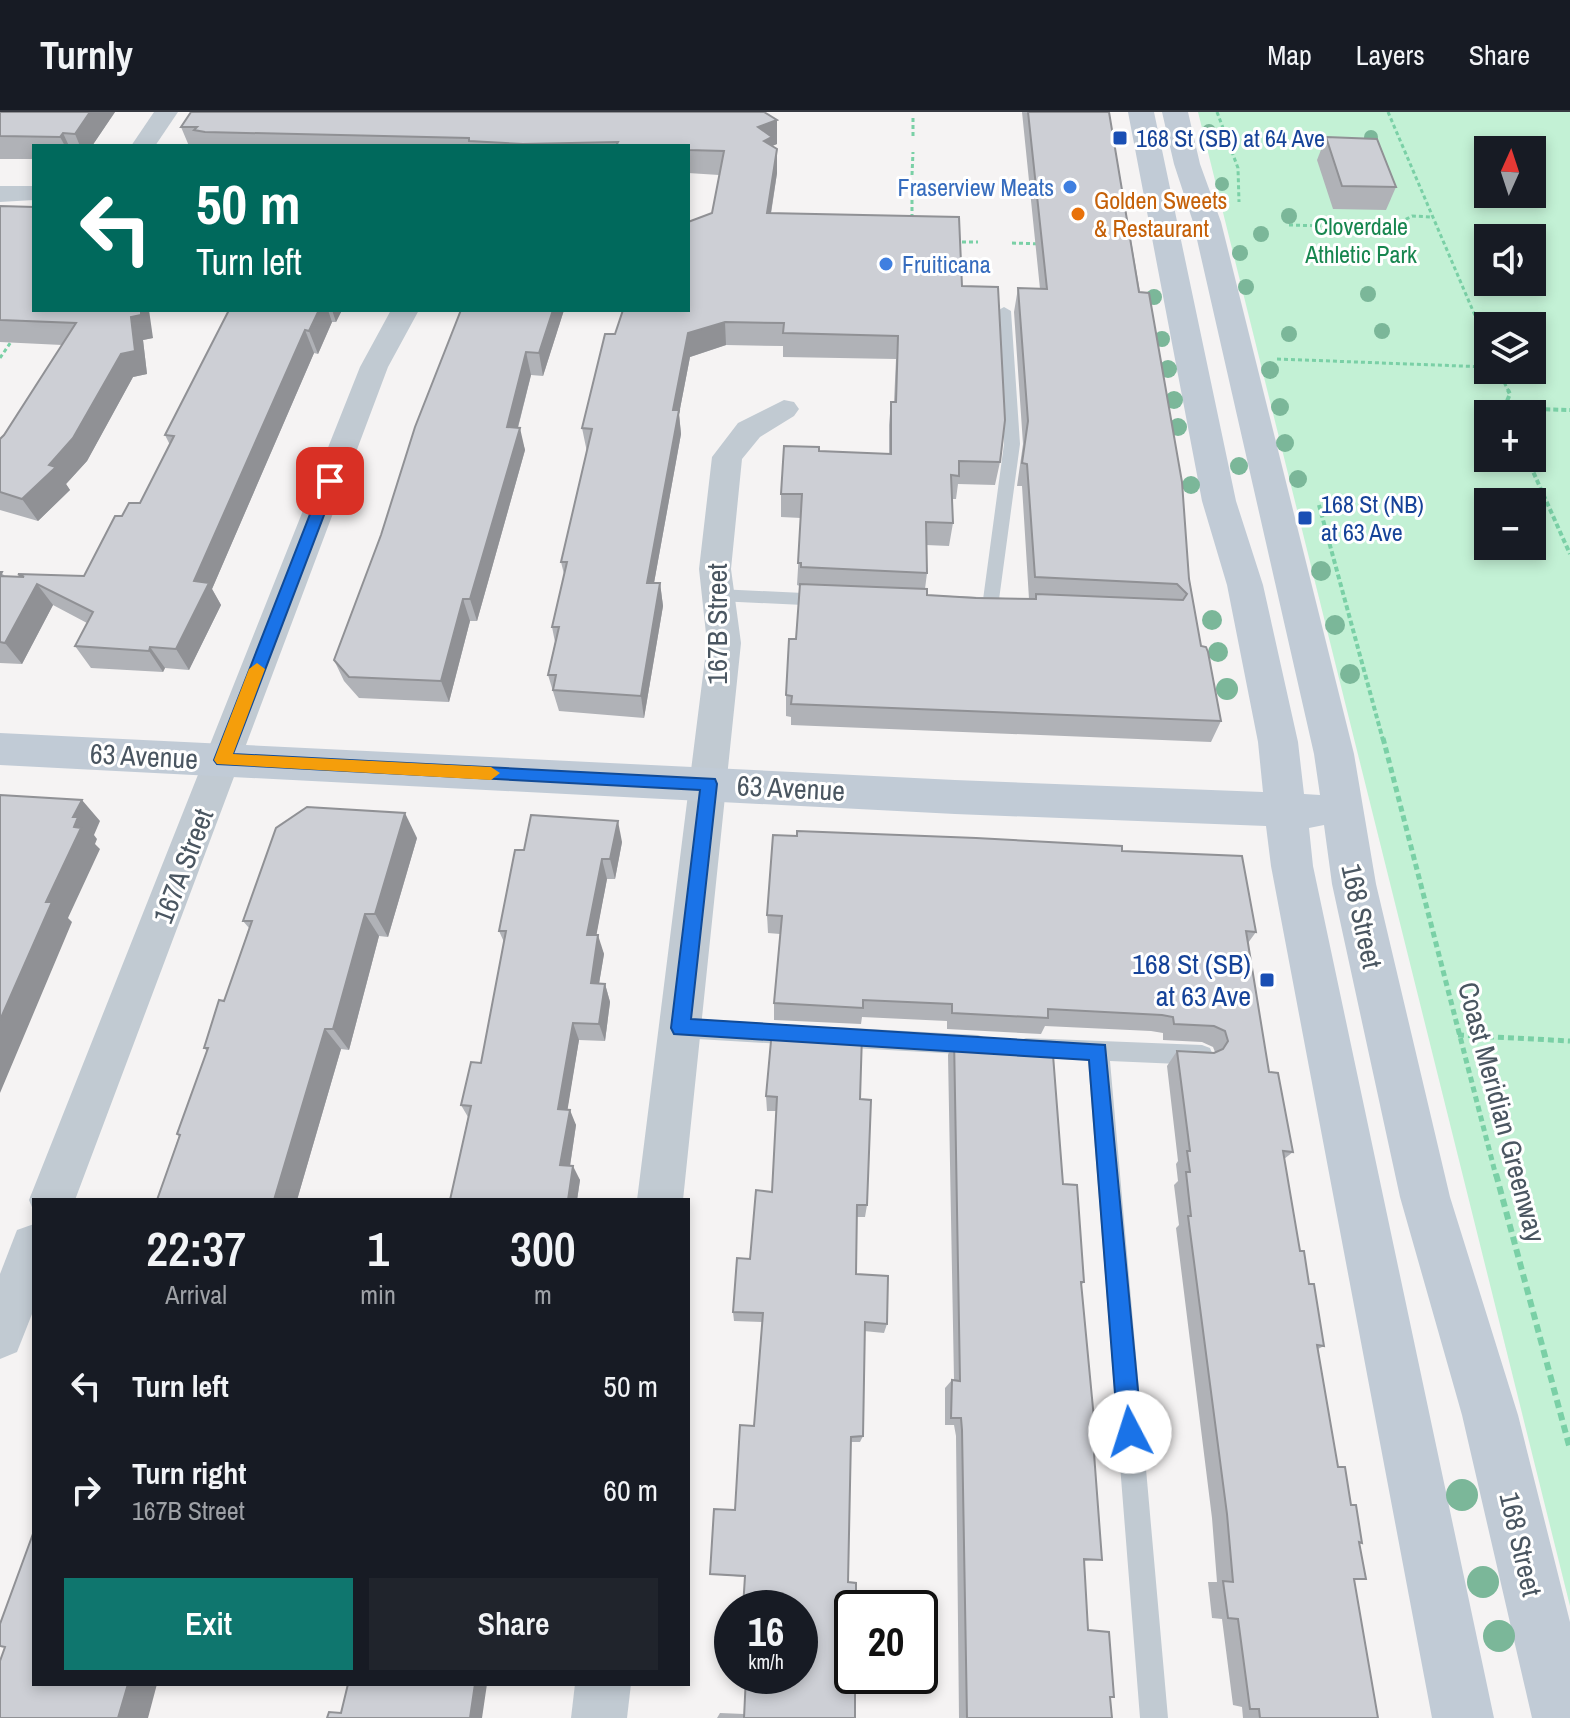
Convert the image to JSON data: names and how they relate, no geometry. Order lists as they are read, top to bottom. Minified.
{"streets":{"main road":["63 Avenue","168 Street"],"street":["167B Street","167A Street"],"path":["Coast Meridian Greenway"]},"crossings":[["167B Street","63 Avenue"],["63 Avenue","167A Street"],["63 Avenue","168 Street"]],"parks":["Cloverdale Athletic Park"],"places":{"transit":["168 St (SB) at 64 Ave","168 St (NB) at 63 Ave","168 St (SB) at 63 Ave"],"other":["Fraserview Meats","Golden Sweets & Restaurant","Fruiticana"]},"north":"top","page":{"header":"Turnly","nav":["Map","Layers","Share"],"map_buttons":["+","−"],"turn":["50 m","Turn left"],"eta":["22:37","Arrival","1","min","300","m"],"list":[{"name":"Turn left","value":"50 m"},{"name":"Turn right","note":"167B Street","value":"60 m"}],"buttons":["Exit","Share"],"speed":"16 km/h","limit":"20"}}
